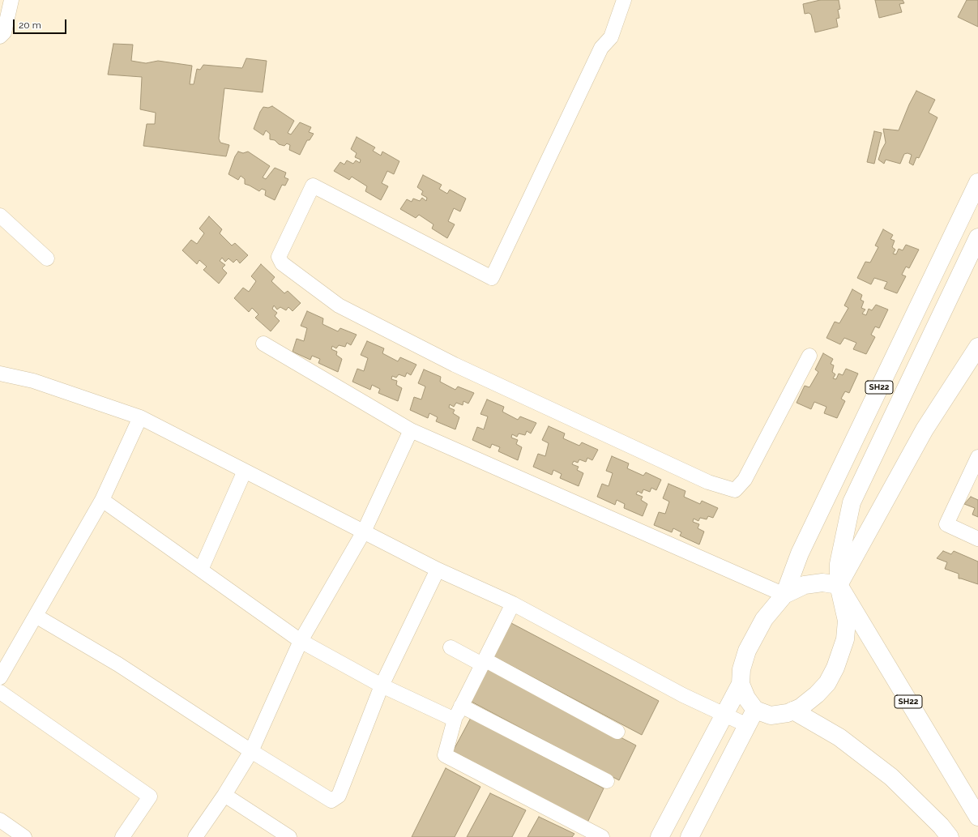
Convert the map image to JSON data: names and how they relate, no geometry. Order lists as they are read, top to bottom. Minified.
{"streets":{"main road":["SH22"]},"scale_bar":"20 m"}
